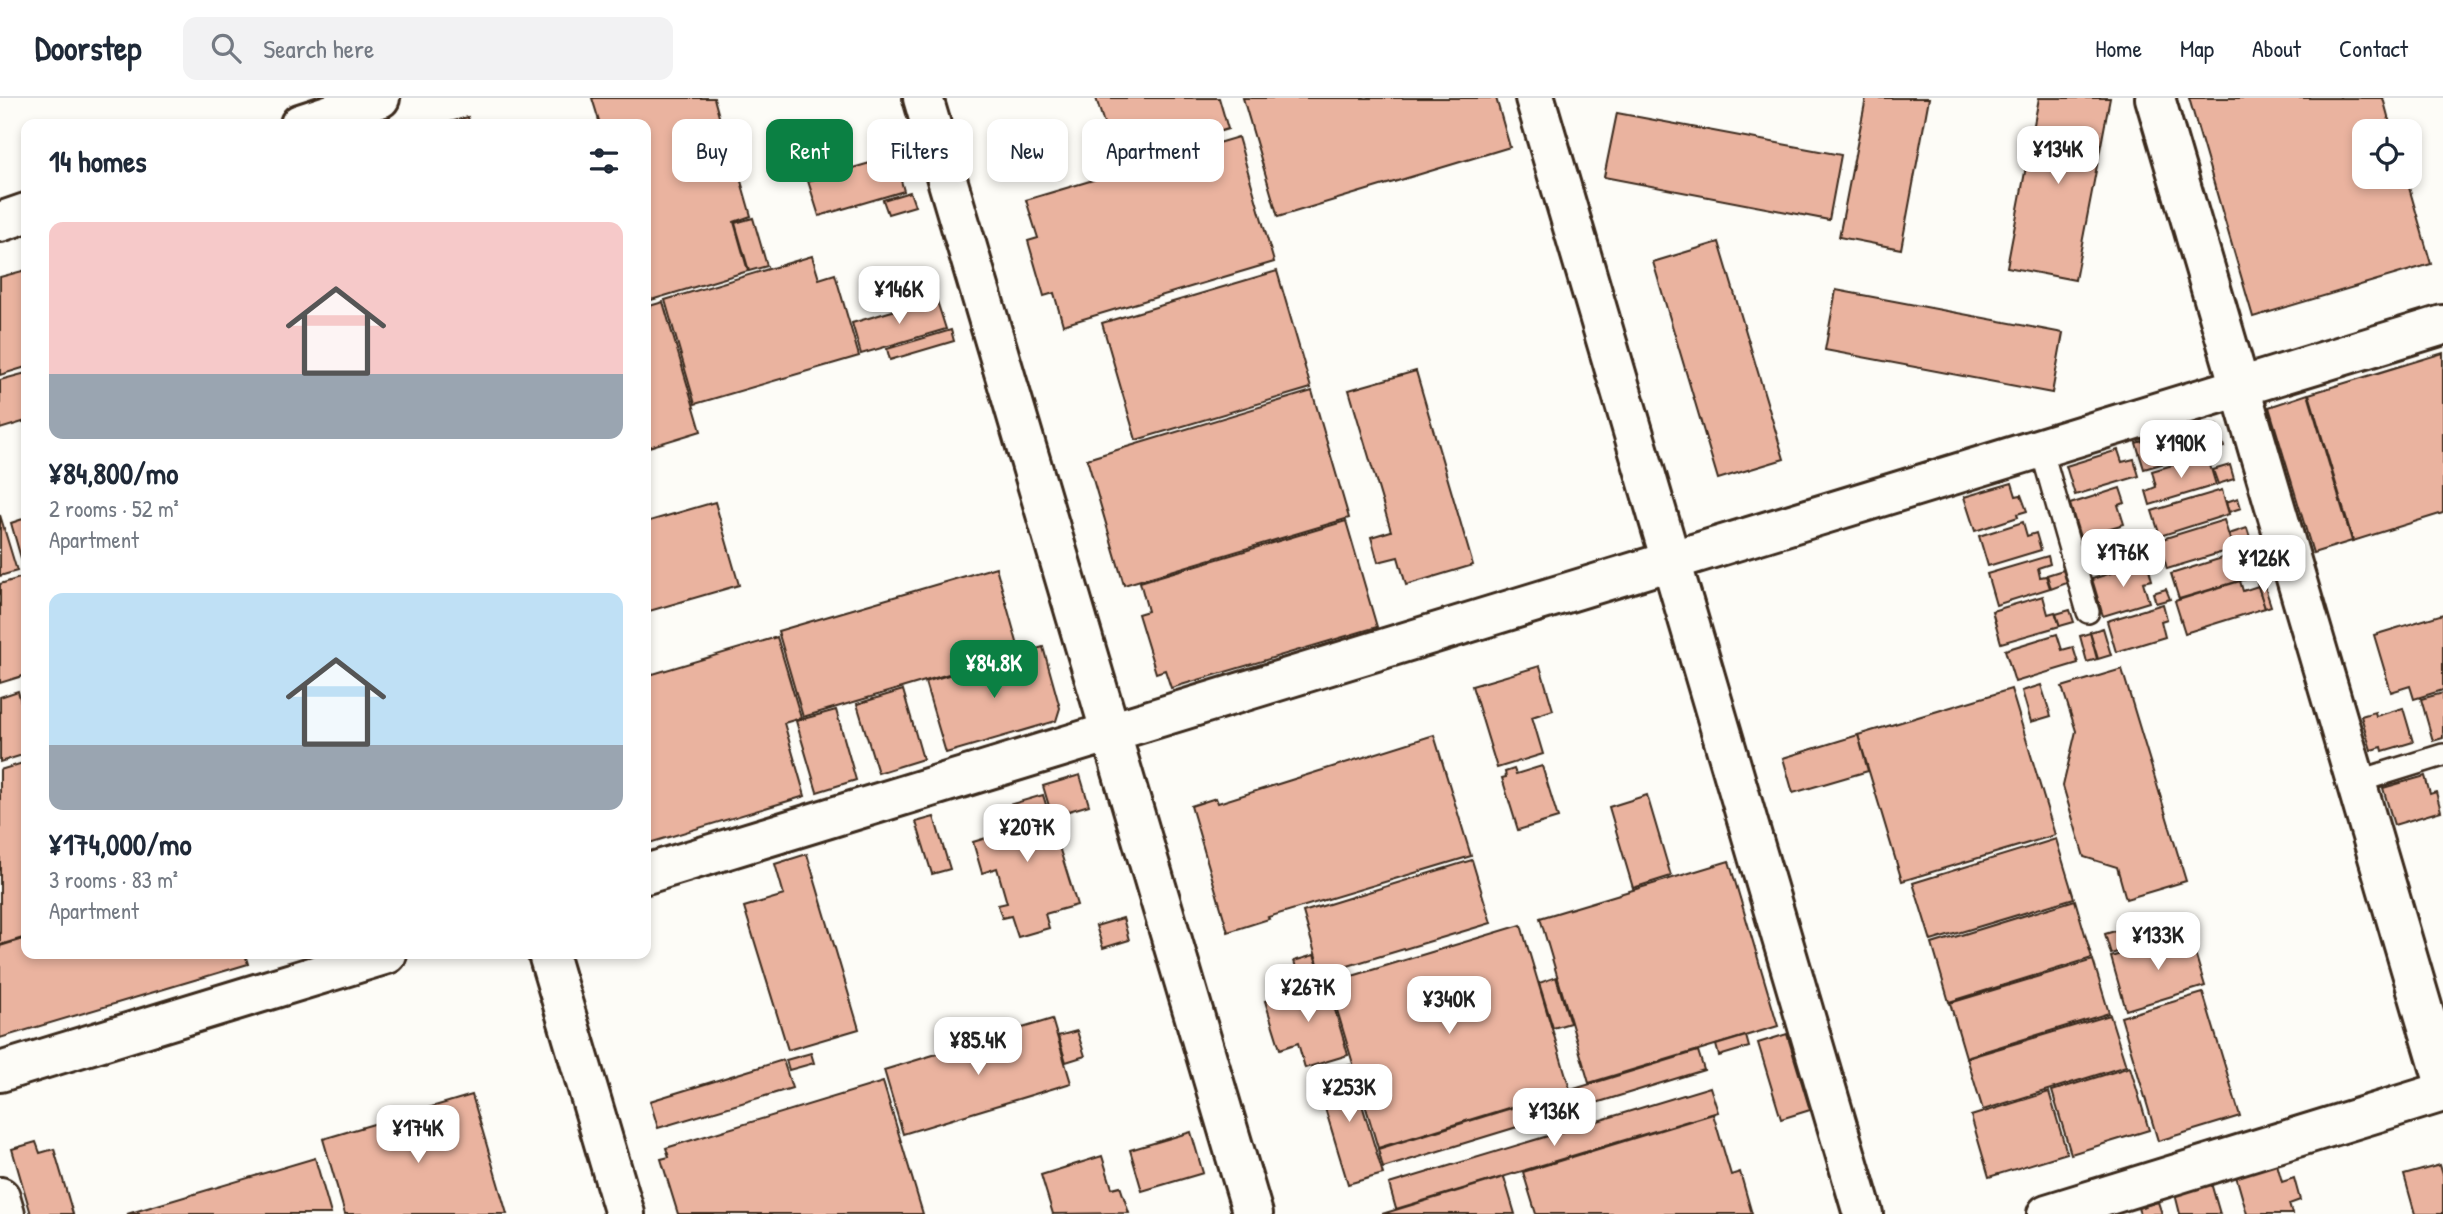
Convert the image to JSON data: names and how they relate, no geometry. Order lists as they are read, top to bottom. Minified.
{"page":{"header":"Doorstep","search":"Search here","nav":["Home","Map","About","Contact"],"chip":["Buy","Rent","Filters","New","Apartment"],"heading":"14 homes","price":["¥134K","¥146K","¥190K","¥176K","¥126K","¥84.8K","¥207K","¥133K","¥267K","¥340K","¥85.4K","¥253K","¥136K","¥174K"],"list":[{"name":"¥84,800/mo","note":"2 rooms · 52 m² · Apartment"},{"name":"¥174,000/mo","note":"3 rooms · 83 m² · Apartment"}]}}
